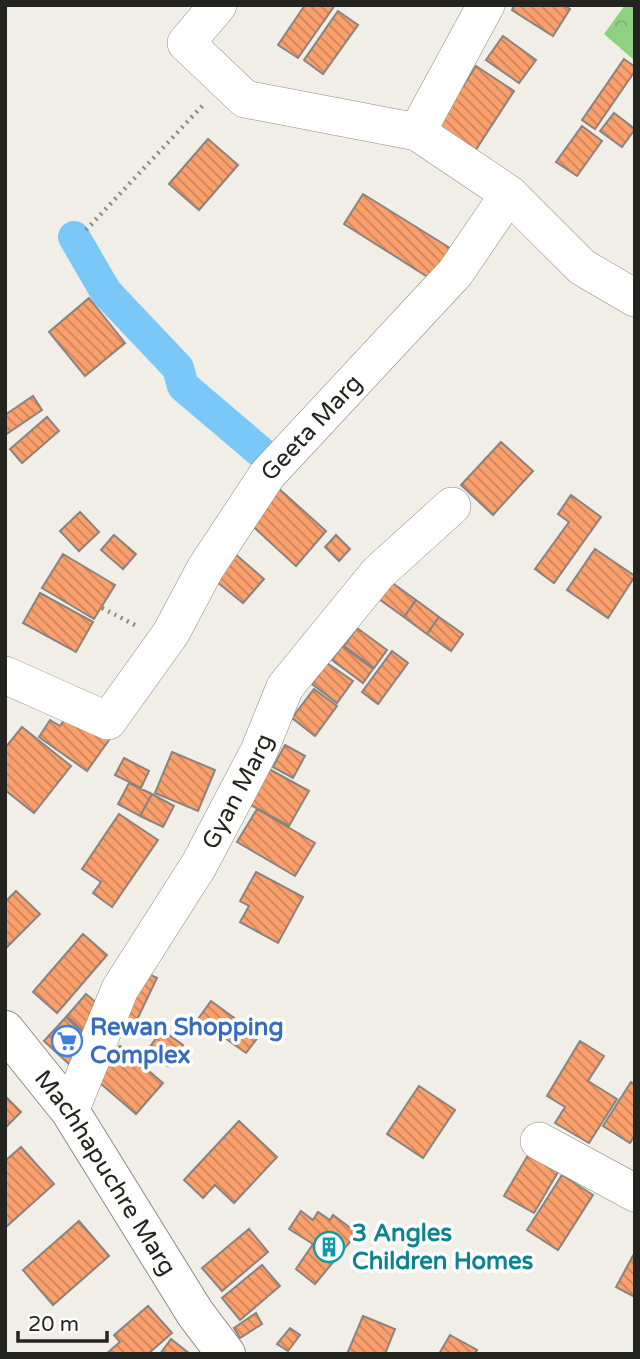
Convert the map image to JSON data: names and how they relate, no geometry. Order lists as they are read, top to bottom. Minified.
{"streets":{"main road":["Machhapuchre Marg"],"street":["Geeta Marg","Gyan Marg"]},"crossings":[["Gyan Marg","Machhapuchre Marg"]],"places":{"supermarket":["Rewan Shopping Complex"],"building":["3 Angles Children Homes"]},"scale_bar":"20 m"}
